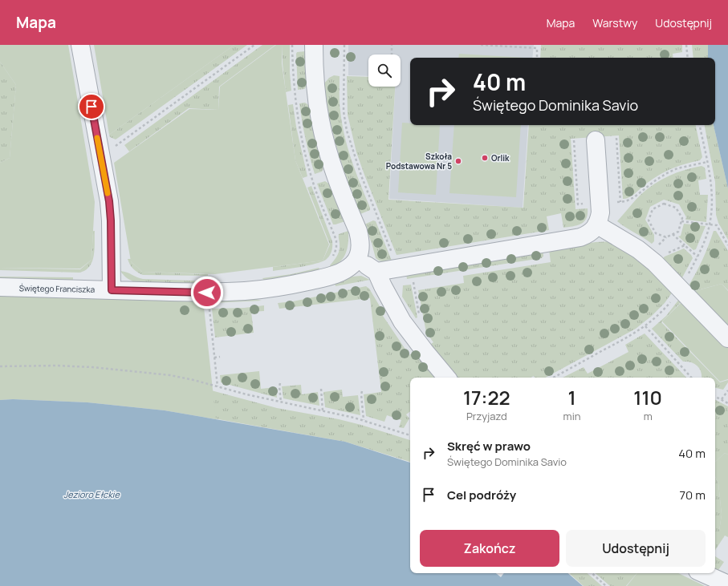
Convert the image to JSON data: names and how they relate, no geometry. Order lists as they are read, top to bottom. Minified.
{"streets":{"street":["Świętego Franciszka"]},"water":["Jezioro Ełckie"],"places":["Orlik","Szkoła Podstawowa Nr 5"],"page":{"header":"Mapa","nav":["Mapa","Warstwy","Udostępnij"],"turn":["40 m","Świętego Dominika Savio"],"eta":["17:22","Przyjazd","1","min","110","m"],"list":[{"name":"Skręć w prawo","note":"Świętego Dominika Savio","value":"40 m"},{"name":"Cel podróży","value":"70 m"}],"buttons":["Zakończ","Udostępnij"]}}
